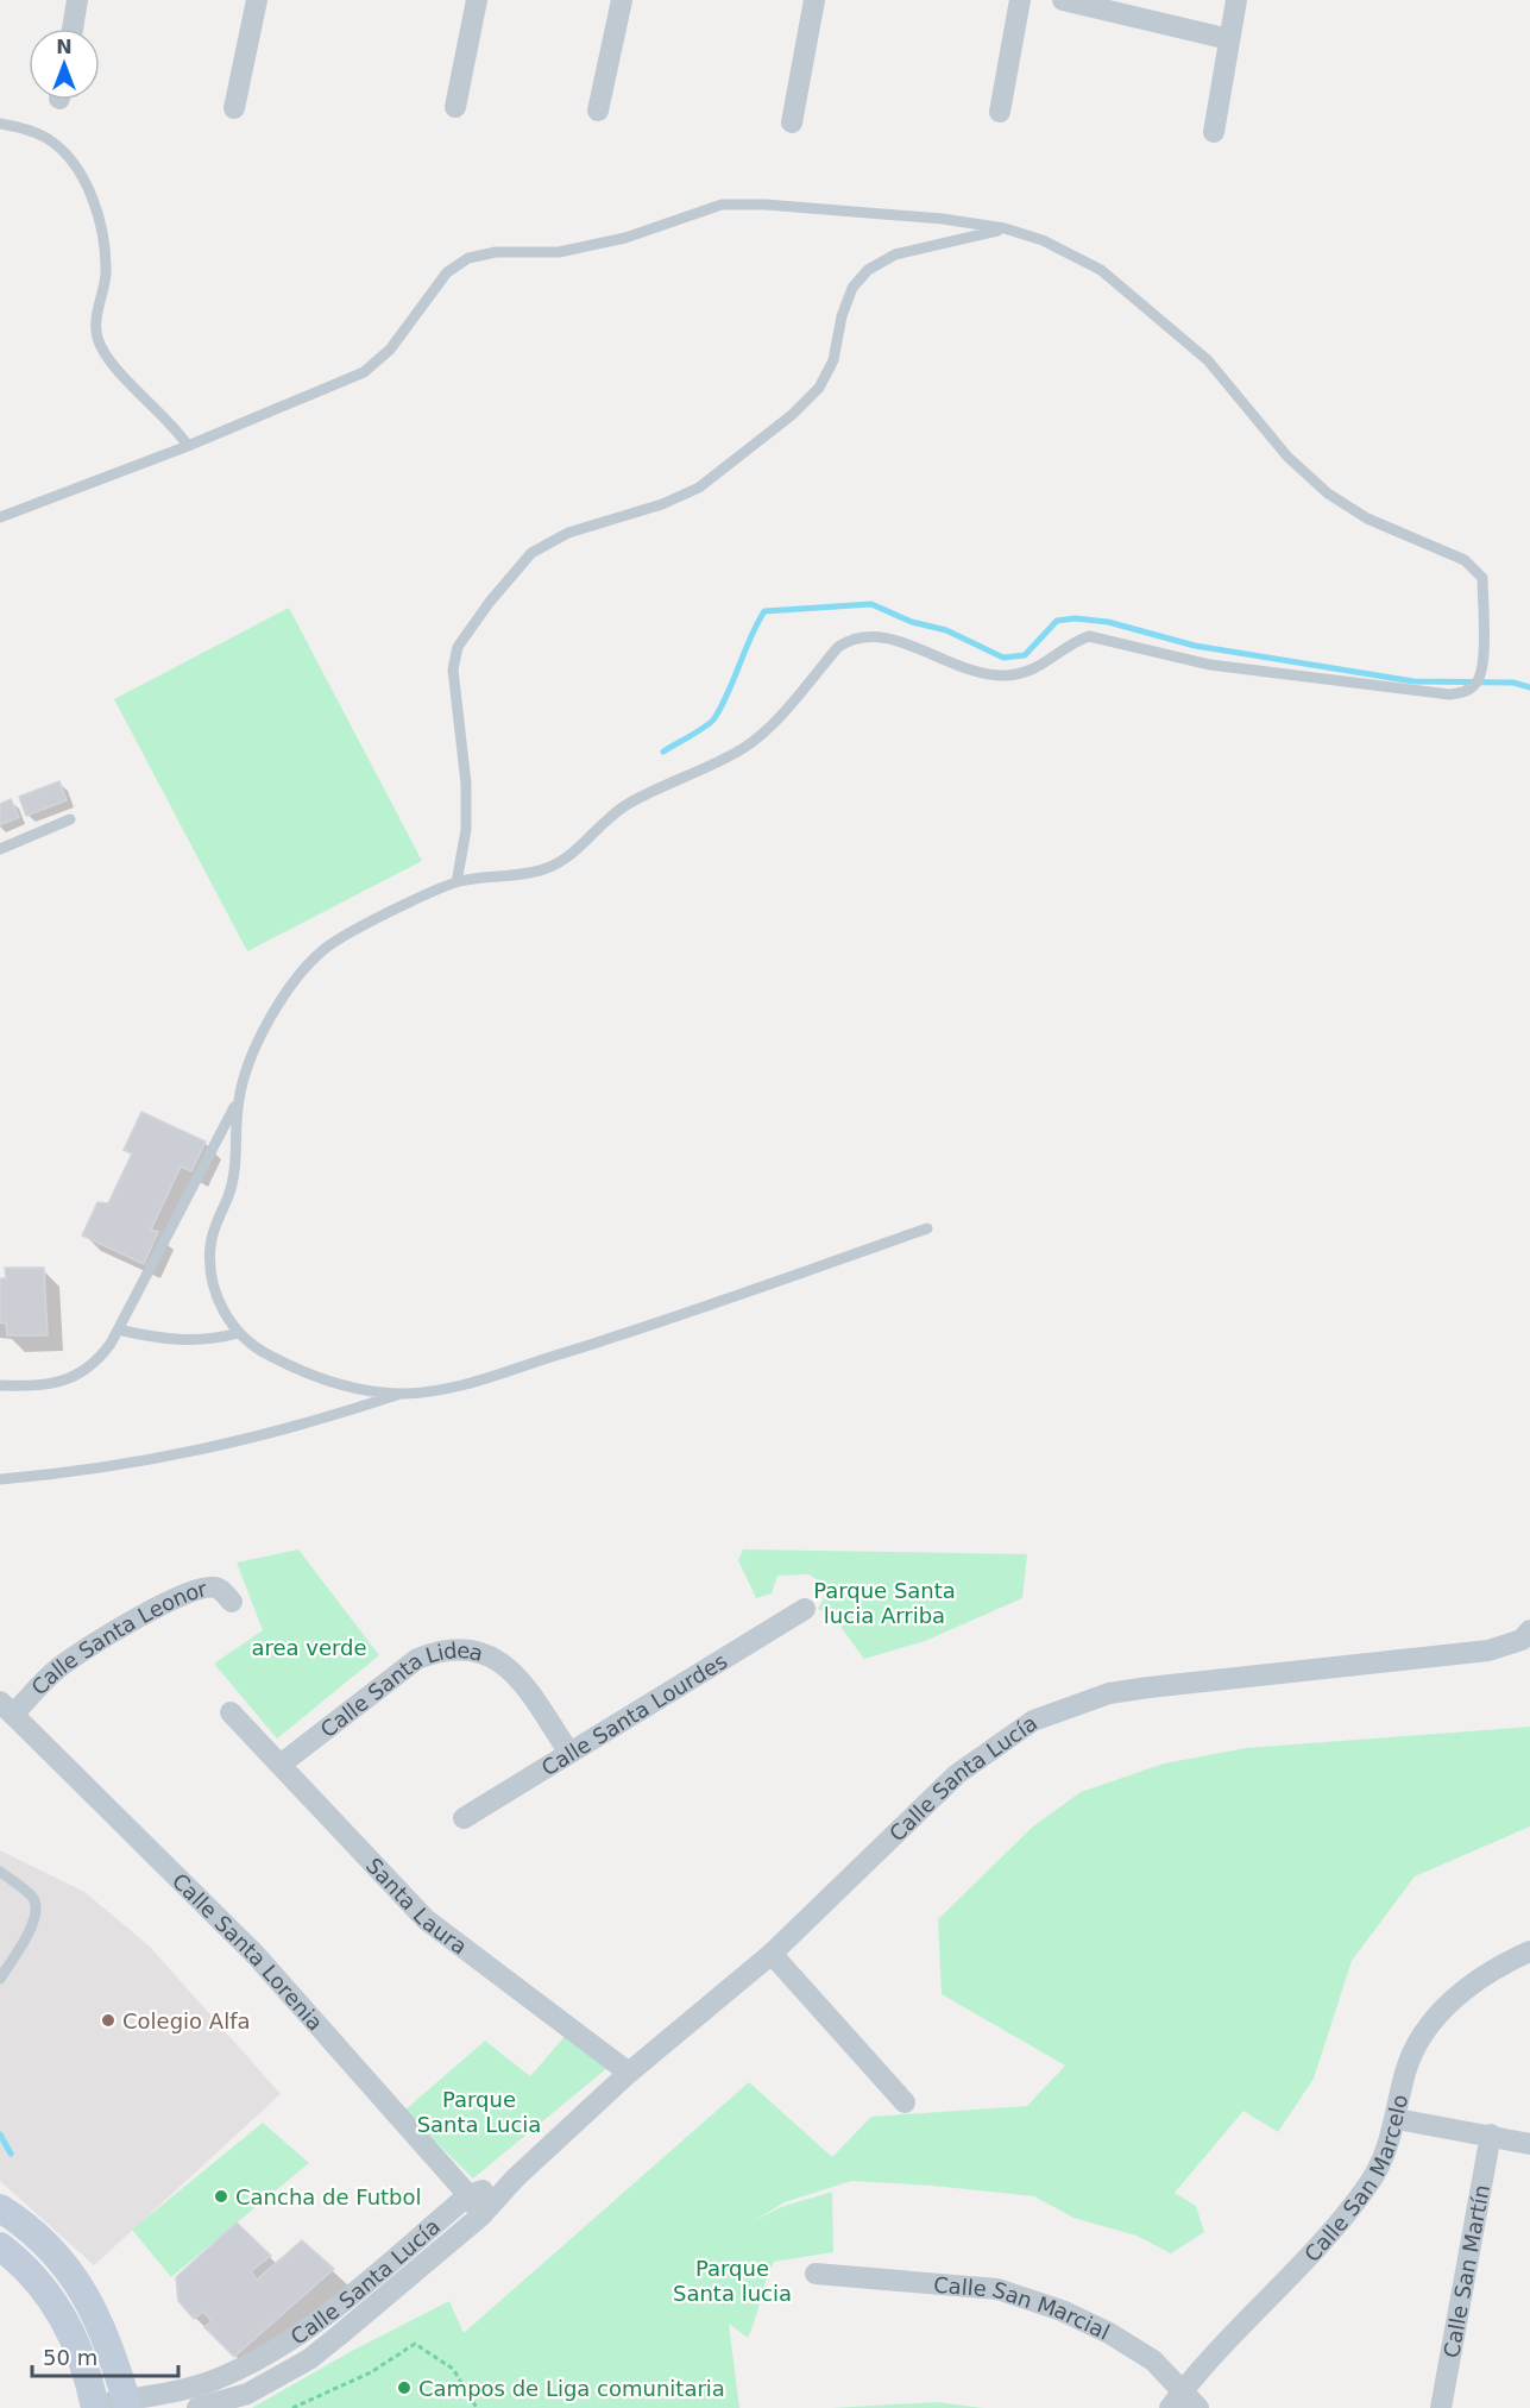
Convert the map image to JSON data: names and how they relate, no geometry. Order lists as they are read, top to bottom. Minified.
{"streets":{"street":["Calle Santa Leonor","Calle Santa Lidea","Calle Santa Lourdes","Calle Santa Lucía","Santa Laura","Calle Santa Lorenia","Calle San Marcelo","Calle San Martín","Calle San Marcial"]},"crossings":[["Calle Santa Leonor","Calle Santa Lorenia"],["Calle Santa Lidea","Calle Santa Lourdes"],["Calle Santa Lidea","Santa Laura"],["Calle Santa Lucía","Santa Laura"],["Calle Santa Lucía","Calle Santa Lorenia"],["Calle San Marcelo","Calle San Marcial"]],"parks":["Parque Santa lucia Arriba","area verde","Parque Santa Lucia","Parque Santa lucia"],"places":["Colegio Alfa","Cancha de Futbol","Campos de Liga comunitaria"],"scale_bar":"50 m","north":"top"}
